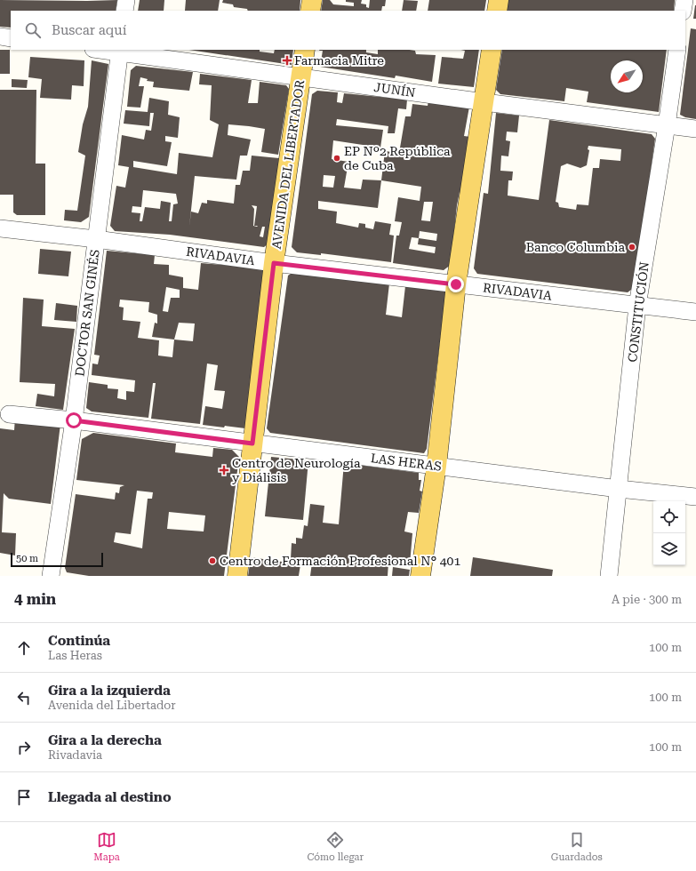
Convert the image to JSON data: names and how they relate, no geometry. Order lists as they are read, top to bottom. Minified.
{"streets":{"main road":["AVENIDA DEL LIBERTADOR"],"street":["JUNÍN","RIVADAVIA","CONSTITUCIÓN","DOCTOR SAN GINÉS","LAS HERAS"]},"crossings":[["JUNÍN","AVENIDA DEL LIBERTADOR"],["JUNÍN","CONSTITUCIÓN"],["JUNÍN","DOCTOR SAN GINÉS"],["AVENIDA DEL LIBERTADOR","RIVADAVIA"],["AVENIDA DEL LIBERTADOR","LAS HERAS"],["RIVADAVIA","CONSTITUCIÓN"],["RIVADAVIA","DOCTOR SAN GINÉS"],["CONSTITUCIÓN","LAS HERAS"],["DOCTOR SAN GINÉS","LAS HERAS"]],"places":{"health":["Farmacia Mitre","Centro de Neurología y Diálisis"],"other":["EP Nº2 República de Cuba","Banco Columbia","Centro de Formación Profesional N° 401"]},"scale_bar":"50 m","north":"bottom left","page":{"search":"Buscar aquí","scale":"50 m","heading":["4 min","A pie · 300 m"],"list":[["Continúa","Las Heras","100 m"],["Gira a la izquierda","Avenida del Libertador","100 m"],["Gira a la derecha","Rivadavia","100 m"],"Llegada al destino"],"nav":["Mapa","Cómo llegar","Guardados"]}}
